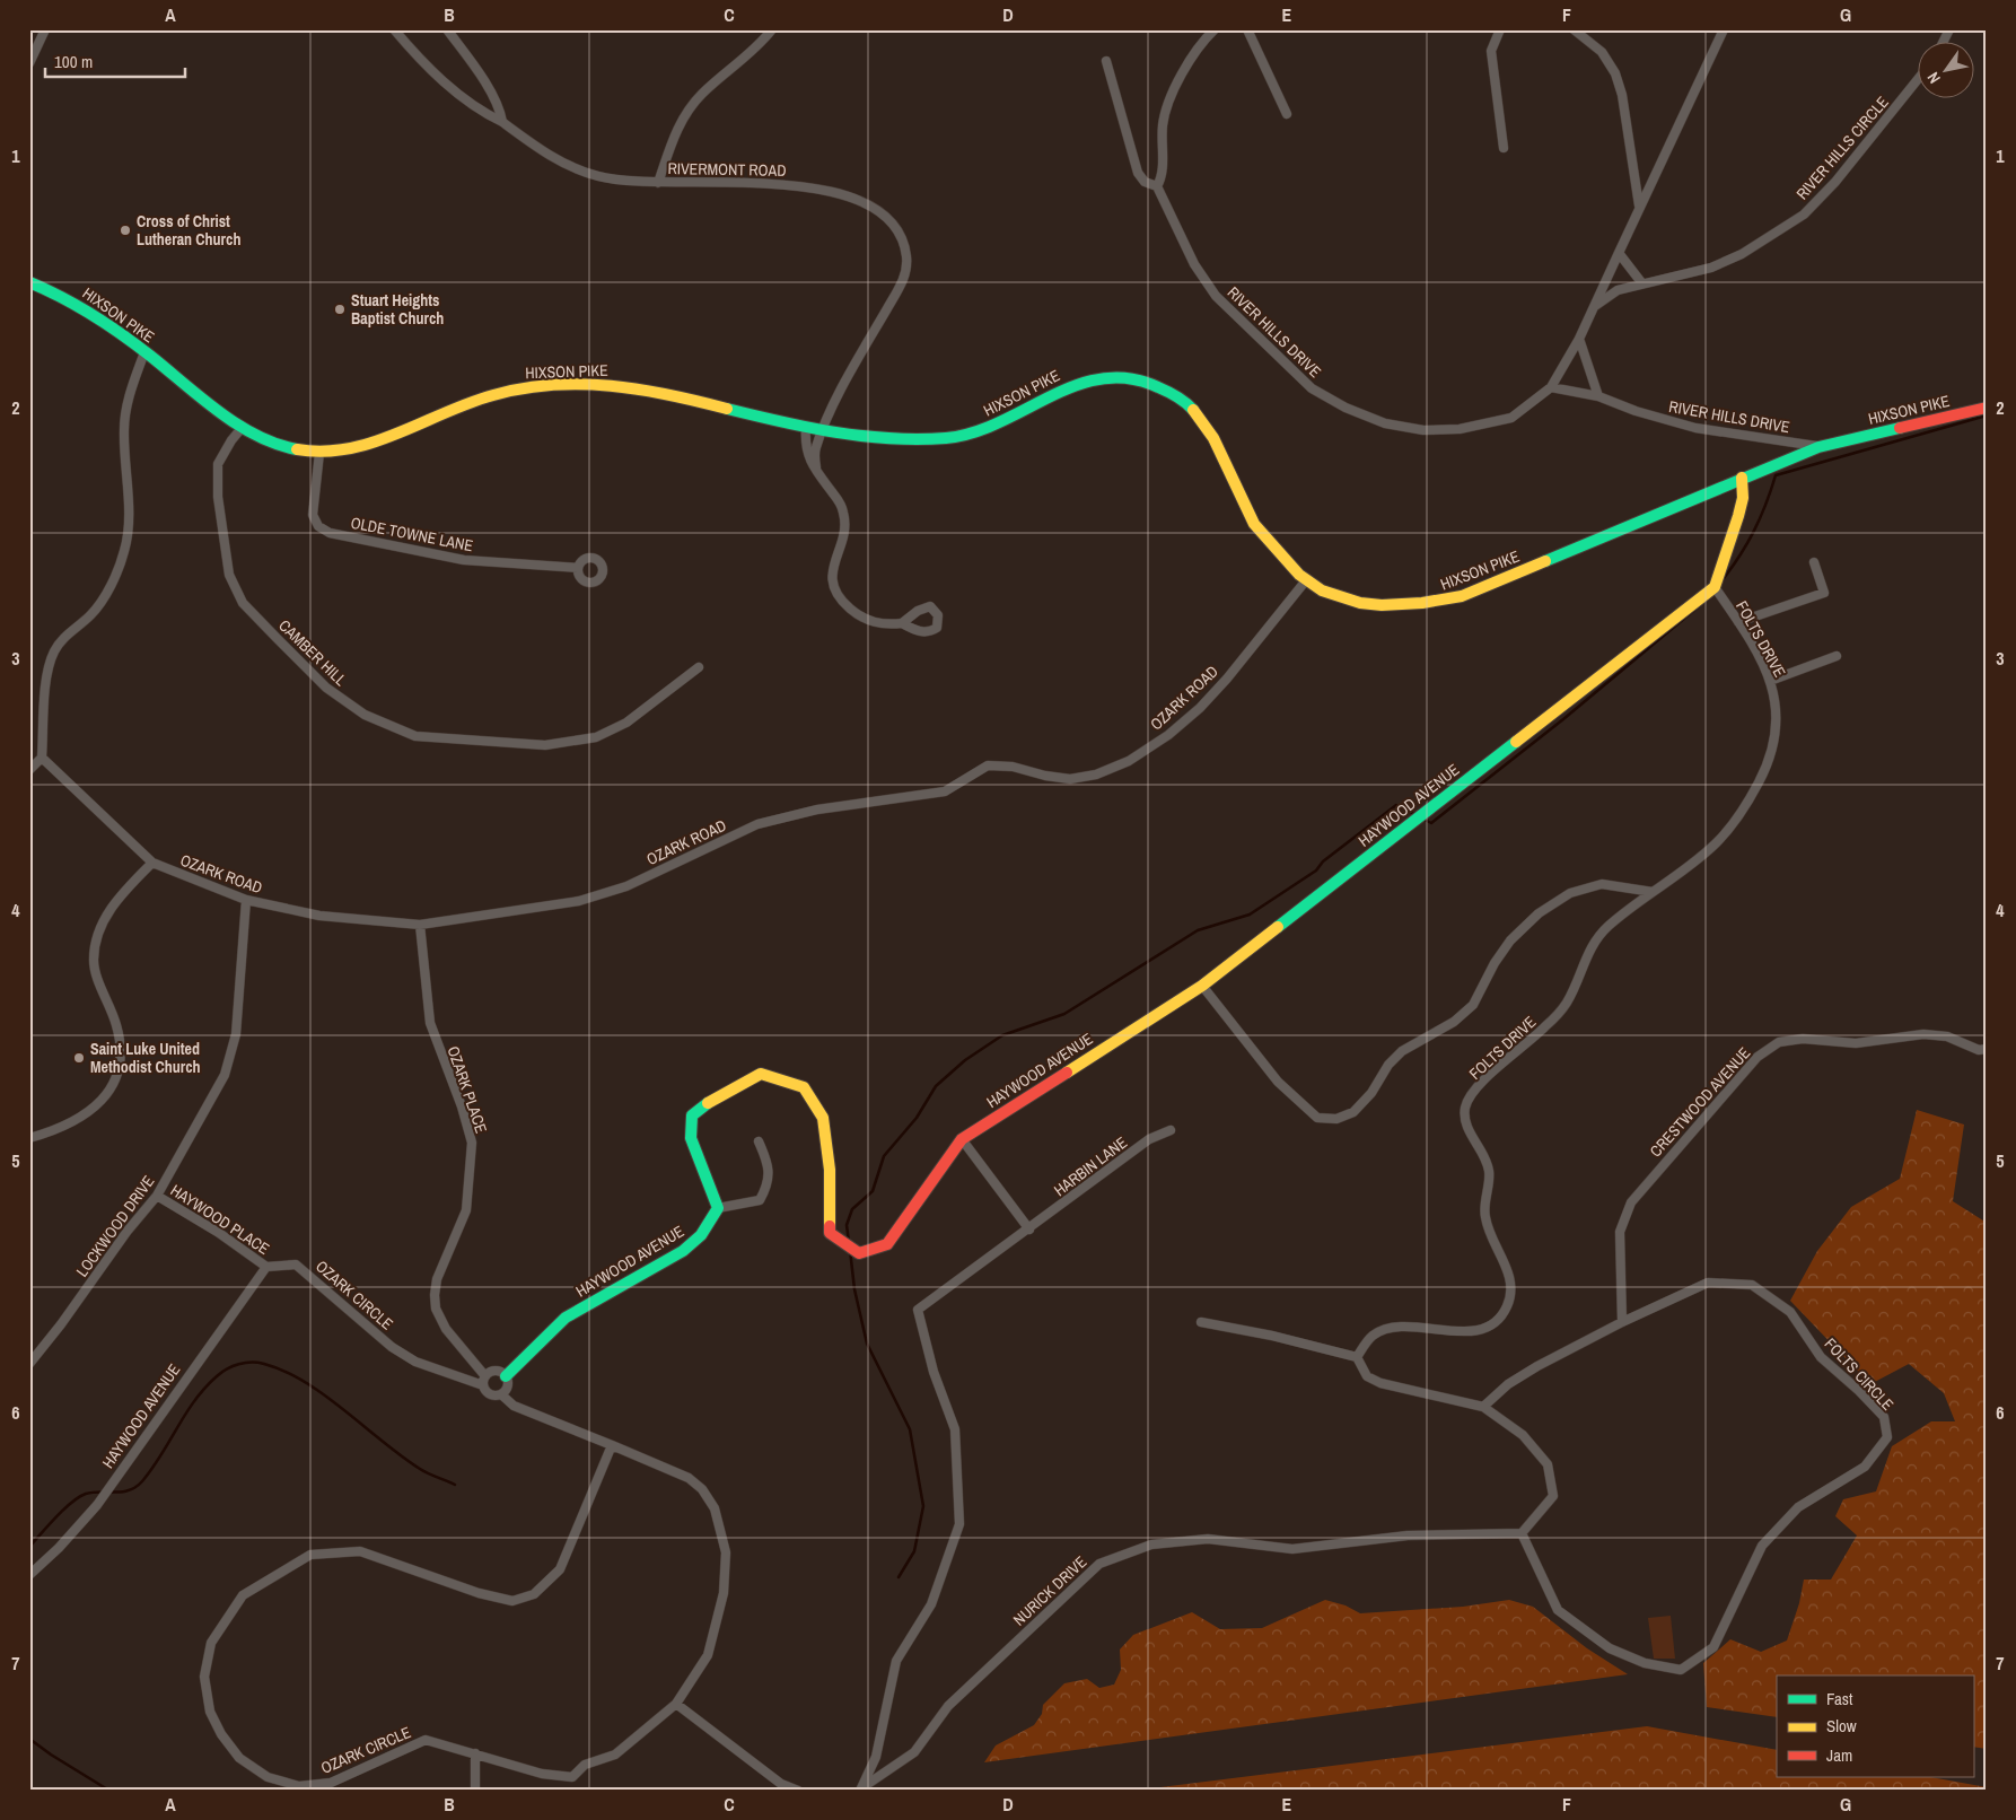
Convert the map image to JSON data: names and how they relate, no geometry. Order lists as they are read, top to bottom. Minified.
{"streets":{"main road":["HIXSON PIKE","HAYWOOD AVENUE"],"street":["RIVER HILLS CIRCLE","RIVERMONT ROAD","RIVER HILLS DRIVE","OLDE TOWNE LANE","FOLTS DRIVE","CAMBER HILL","OZARK ROAD","OZARK PLACE","CRESTWOOD AVENUE","HARBIN LANE","HAYWOOD PLACE","LOCKWOOD DRIVE","OZARK CIRCLE","FOLTS CIRCLE","NURICK DRIVE"]},"crossings":[["RIVER HILLS CIRCLE","RIVER HILLS DRIVE"],["RIVERMONT ROAD","HIXSON PIKE"],["HIXSON PIKE","RIVER HILLS DRIVE"],["HIXSON PIKE","OLDE TOWNE LANE"],["HIXSON PIKE","CAMBER HILL"],["HIXSON PIKE","OZARK ROAD"],["FOLTS DRIVE","HAYWOOD AVENUE"],["OZARK ROAD","OZARK PLACE"],["OZARK ROAD","LOCKWOOD DRIVE"],["HAYWOOD AVENUE","OZARK PLACE"],["HAYWOOD AVENUE","HAYWOOD PLACE"],["HAYWOOD AVENUE","OZARK CIRCLE"],["OZARK PLACE","OZARK CIRCLE"],["CRESTWOOD AVENUE","FOLTS CIRCLE"],["HARBIN LANE","NURICK DRIVE"],["HAYWOOD PLACE","LOCKWOOD DRIVE"],["HAYWOOD PLACE","OZARK CIRCLE"],["FOLTS CIRCLE","NURICK DRIVE"]],"places":["Cross of Christ Lutheran Church","Stuart Heights Baptist Church","Saint Luke United Methodist Church"],"legend":["Fast","Slow","Jam"],"scale_bar":"100 m","north":"bottom left","grid":{"columns":["A","B","C","D","E","F","G"],"rows":["1","2","3","4","5","6","7"]}}
